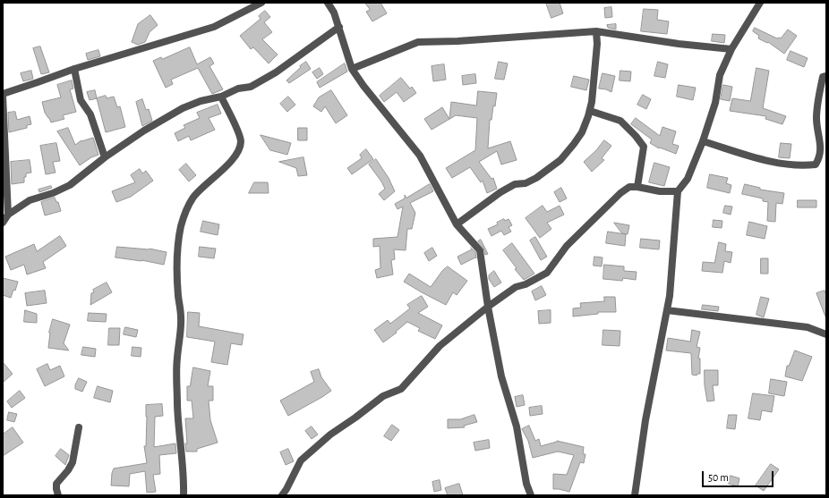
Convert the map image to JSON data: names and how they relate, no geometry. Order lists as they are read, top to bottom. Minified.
{"scale_bar":"50 m"}
